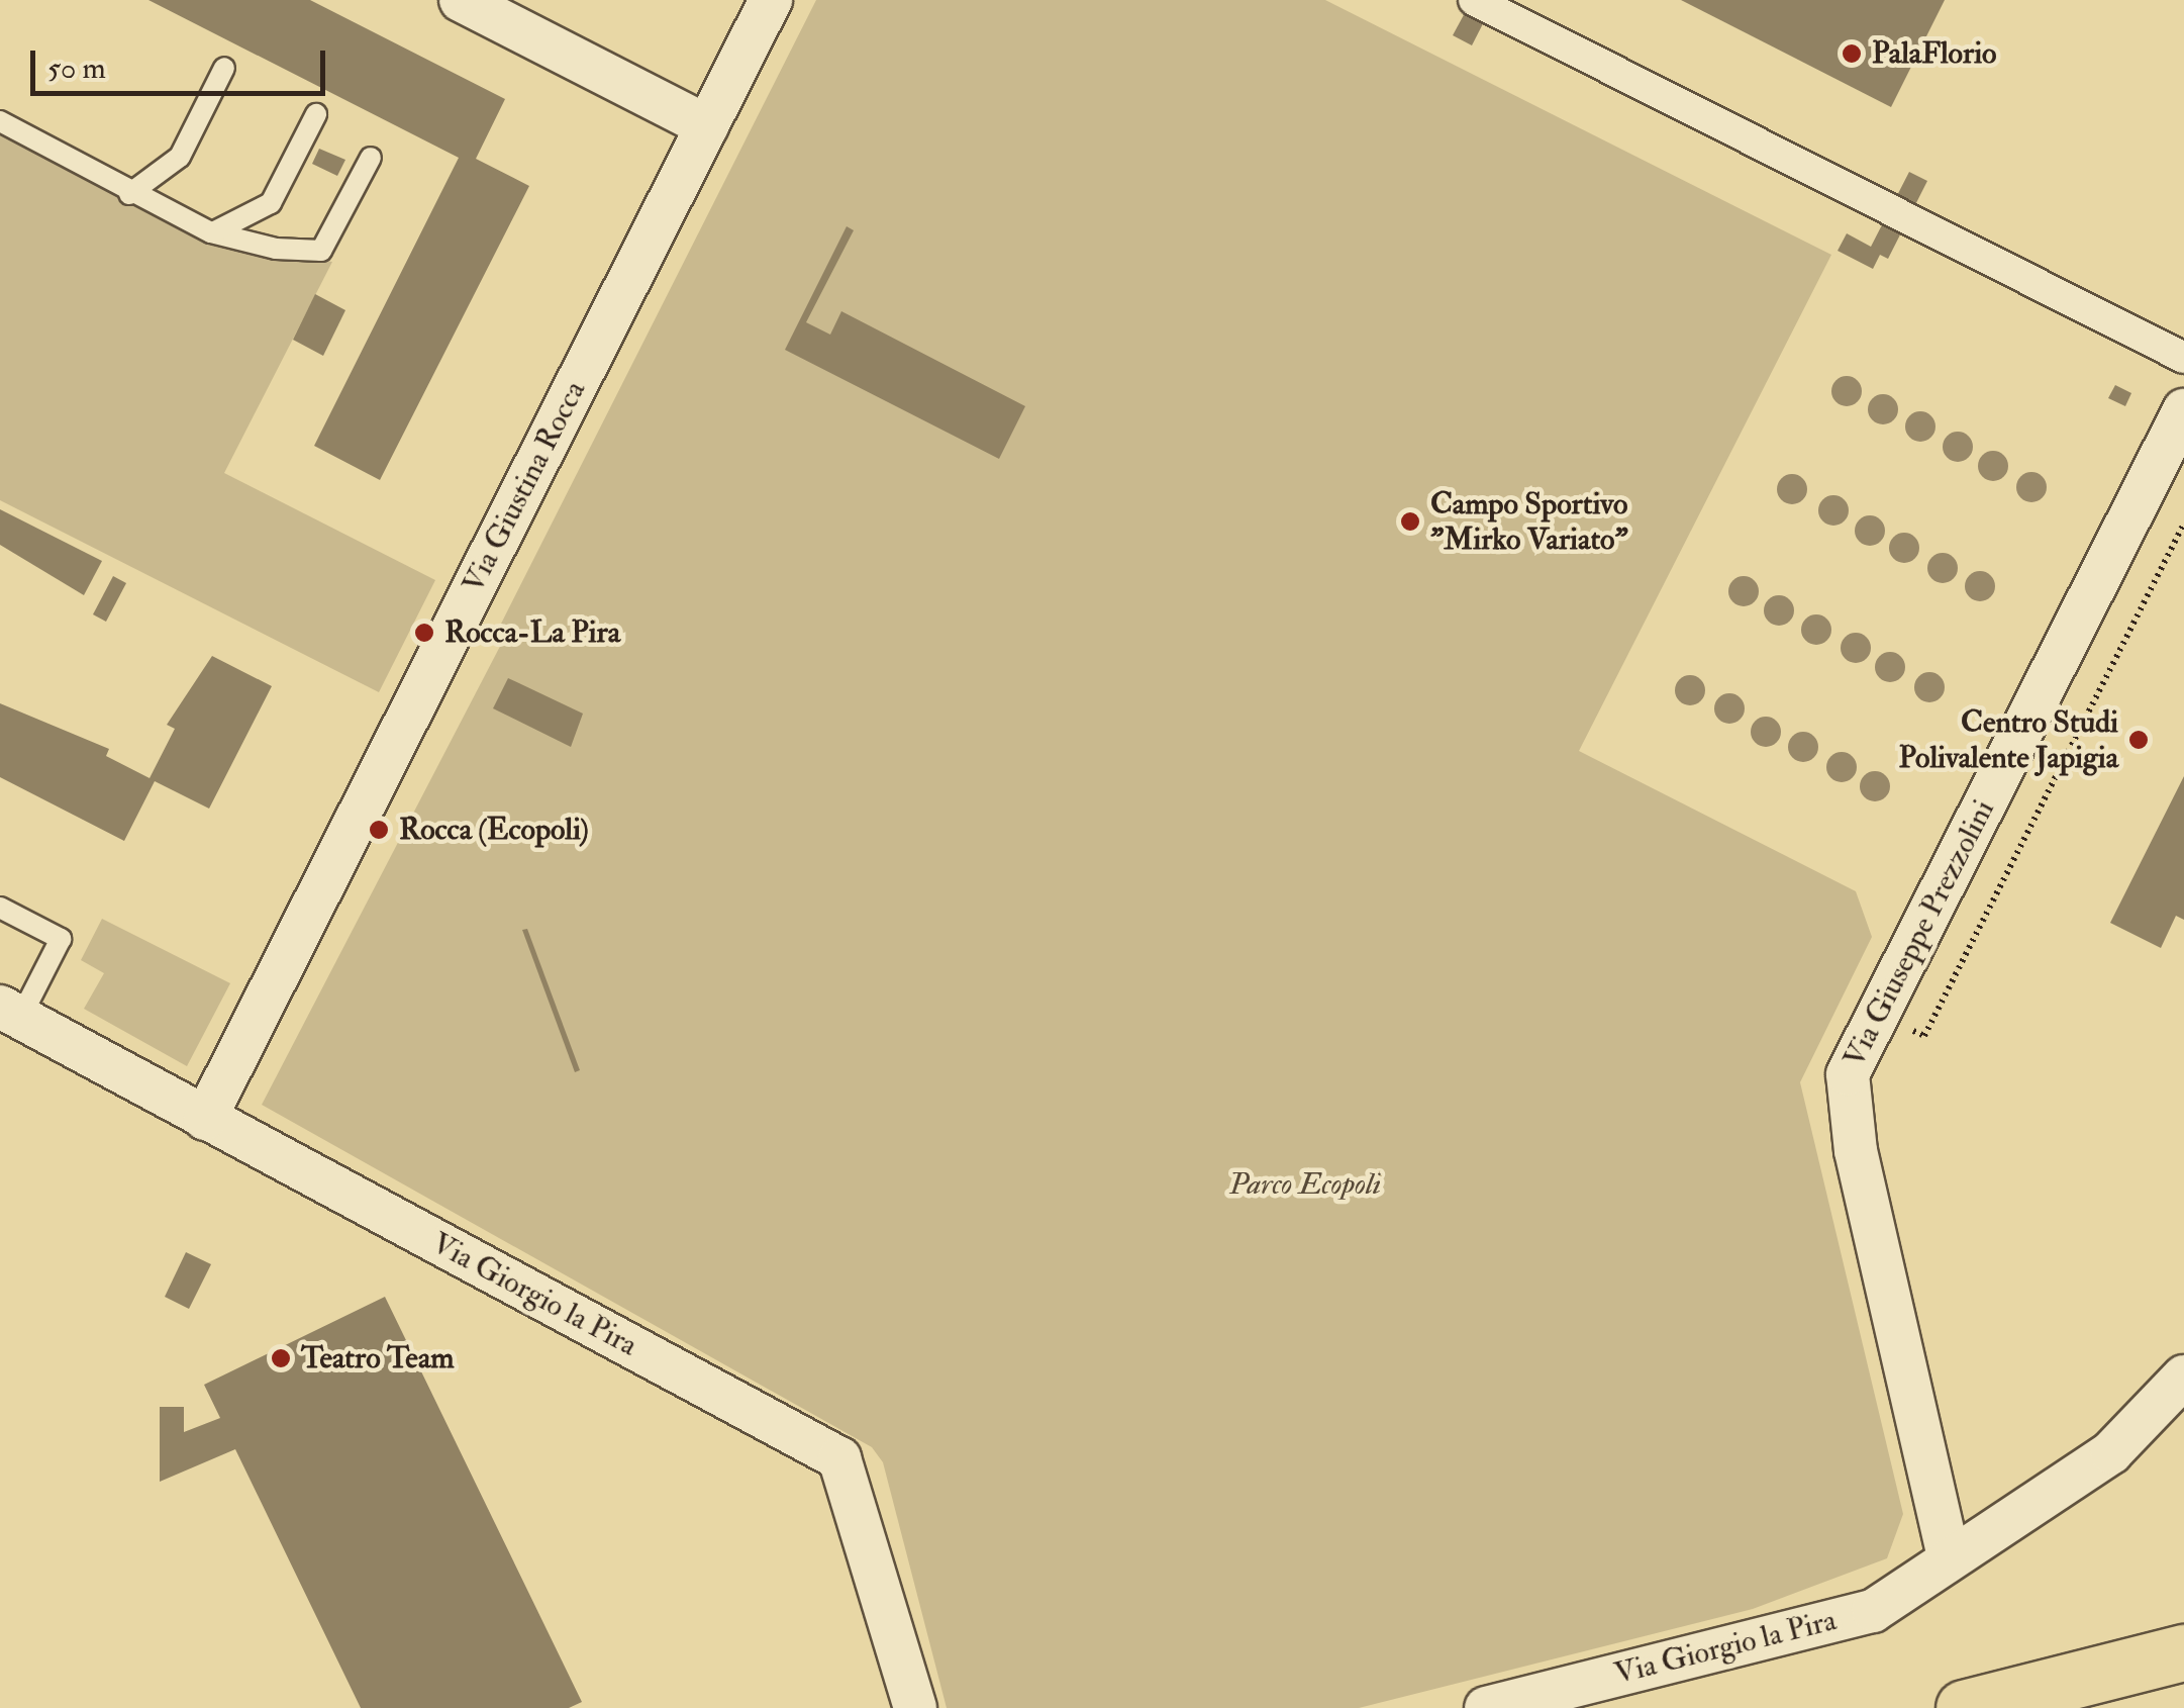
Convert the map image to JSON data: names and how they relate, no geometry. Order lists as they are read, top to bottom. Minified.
{"streets":{"street":["Via Giustina Rocca","Via Giuseppe Prezzolini","Via Giorgio la Pira"]},"crossings":[["Via Giustina Rocca","Via Giorgio la Pira"],["Via Giuseppe Prezzolini","Via Giorgio la Pira"]],"parks":["Parco Ecopoli"],"places":["PalaFlorio","Campo Sportivo \"Mirko Variato\"","Rocca-La Pira","Centro Studi Polivalente Japigia","Rocca (Ecopoli)","Teatro Team"],"scale_bar":"50 m"}
